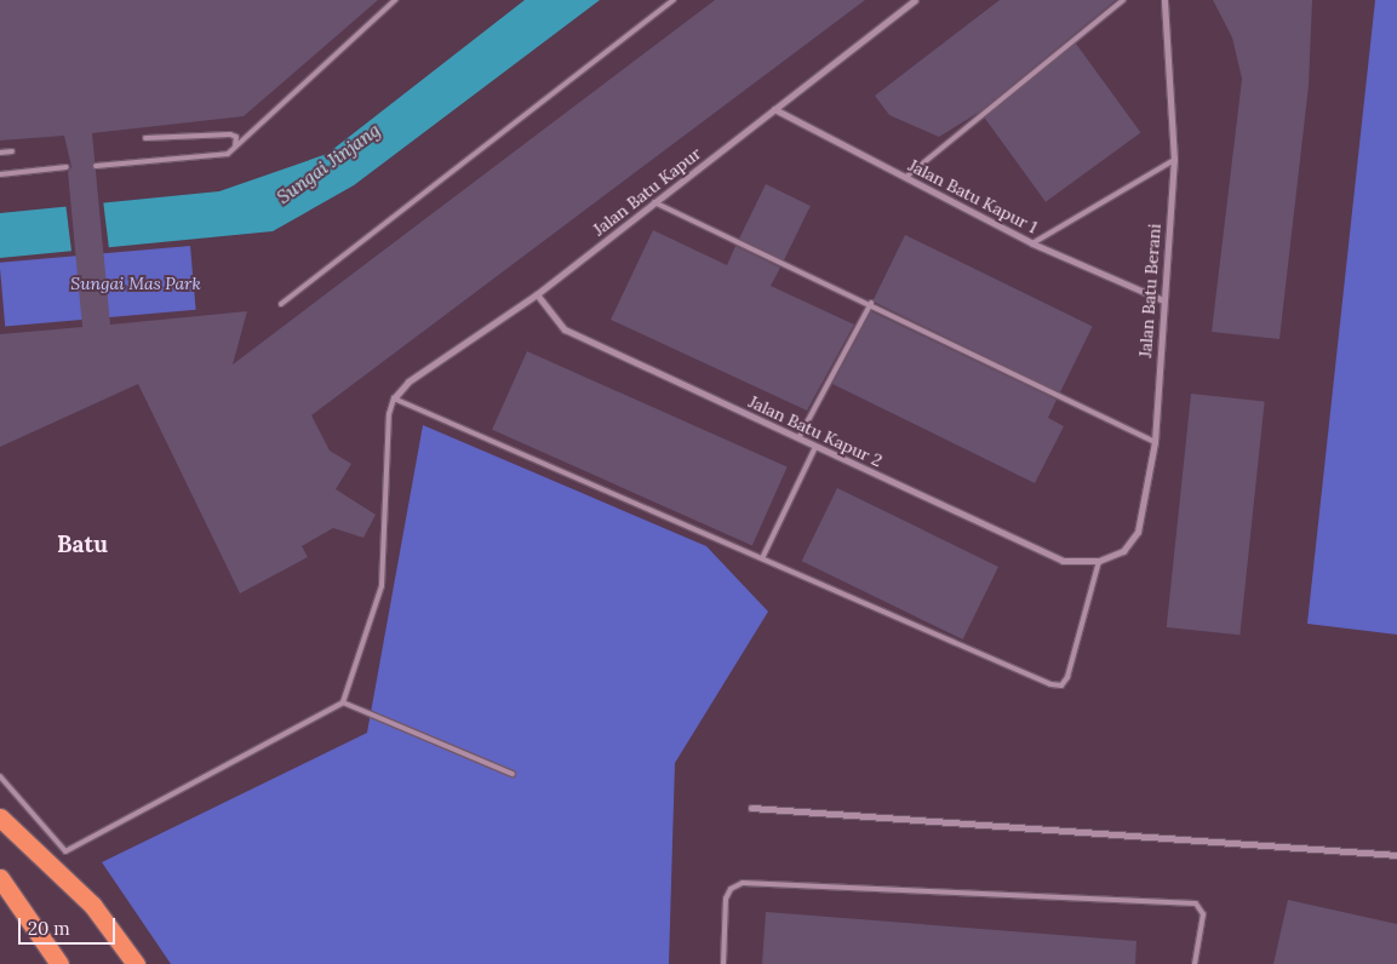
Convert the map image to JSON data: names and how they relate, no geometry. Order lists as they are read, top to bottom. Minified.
{"streets":{"street":["Jalan Batu Kapur","Jalan Batu Kapur 1","Jalan Batu Berani","Jalan Batu Kapur 2"]},"crossings":[["Jalan Batu Kapur","Jalan Batu Kapur 1"],["Jalan Batu Kapur","Jalan Batu Kapur 2"],["Jalan Batu Kapur 1","Jalan Batu Berani"],["Jalan Batu Berani","Jalan Batu Kapur 2"]],"districts":["Batu"],"water":["Sungai Jinjang"],"parks":["Sungai Mas Park"],"scale_bar":"20 m"}
